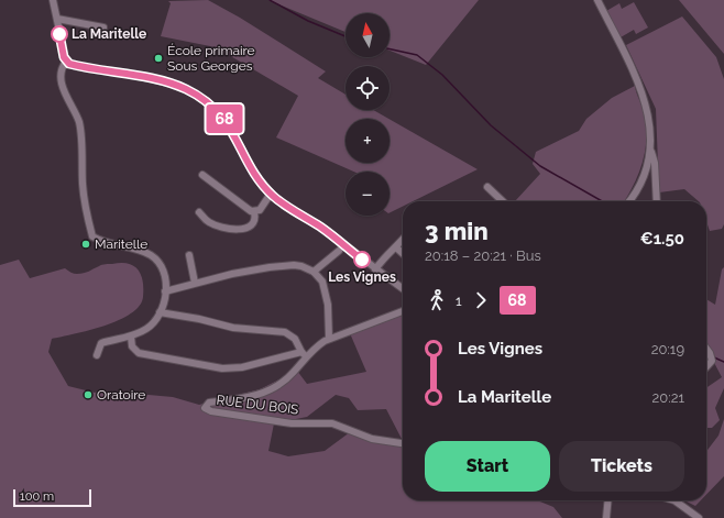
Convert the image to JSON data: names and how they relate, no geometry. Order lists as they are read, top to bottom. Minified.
{"streets":{"street":["RUE DU BOIS"]},"places":["La Maritelle","École primaire Sous Georges","Maritelle","Les Vignes","Oratoire"],"lines":["bus line 68"],"scale_bar":"100 m","north":"top","page":{"on_map":"68","map_buttons":["+","−"],"heading":["3 min","20:18 – 20:21 · Bus","€1.50"],"legs":["1","68"],"list":[{"name":"Les Vignes","value":"20:19"},{"name":"La Maritelle","value":"20:21"}],"buttons":["Start","Tickets"],"scale":"100 m"}}
